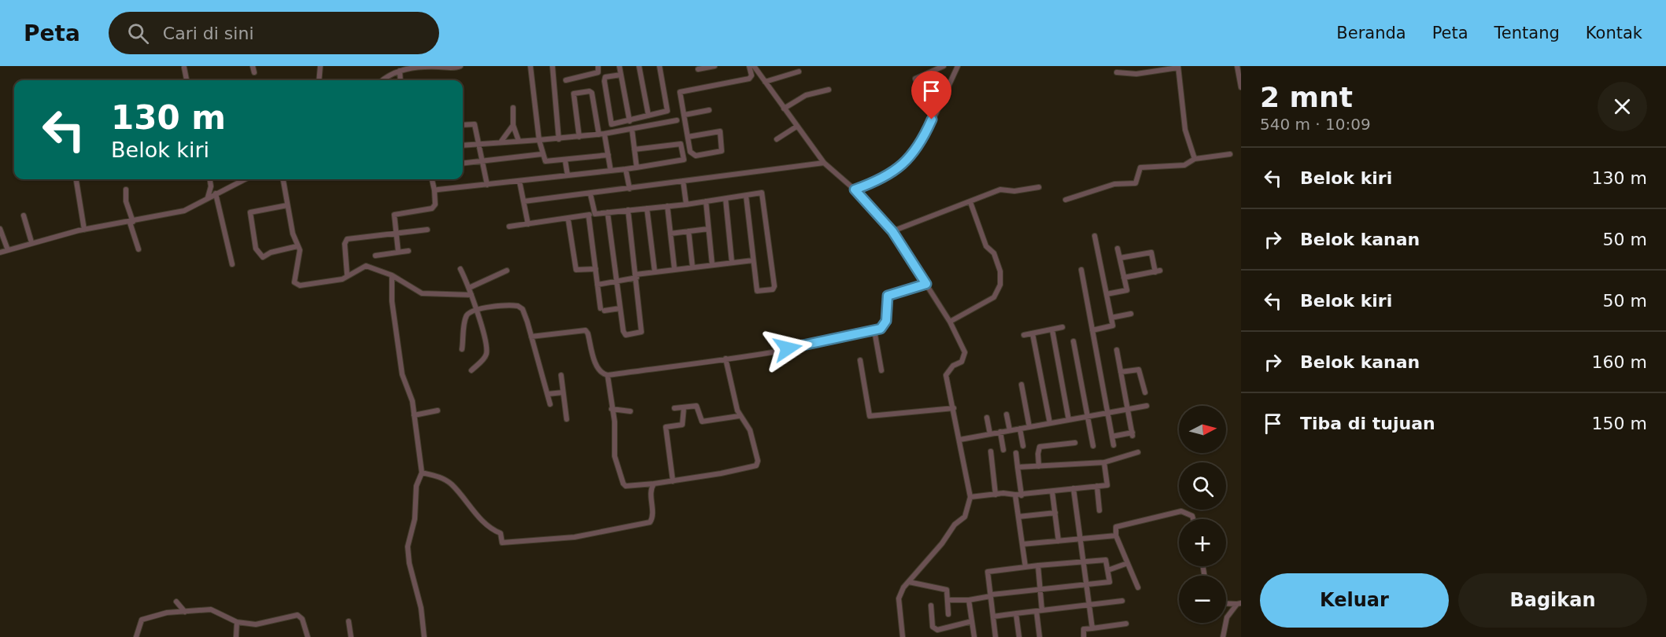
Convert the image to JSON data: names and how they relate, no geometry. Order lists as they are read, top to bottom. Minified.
{"north":"right","page":{"header":"Peta","search":"Cari di sini","nav":["Beranda","Peta","Tentang","Kontak"],"heading":["2 mnt","540 m · 10:09"],"turn":["130 m","Belok kiri"],"list":[{"name":"Belok kiri","value":"130 m"},{"name":"Belok kanan","value":"50 m"},{"name":"Belok kiri","value":"50 m"},{"name":"Belok kanan","value":"160 m"},{"name":"Tiba di tujuan","value":"150 m"}],"map_buttons":["+","−"],"buttons":["Keluar","Bagikan"]}}
